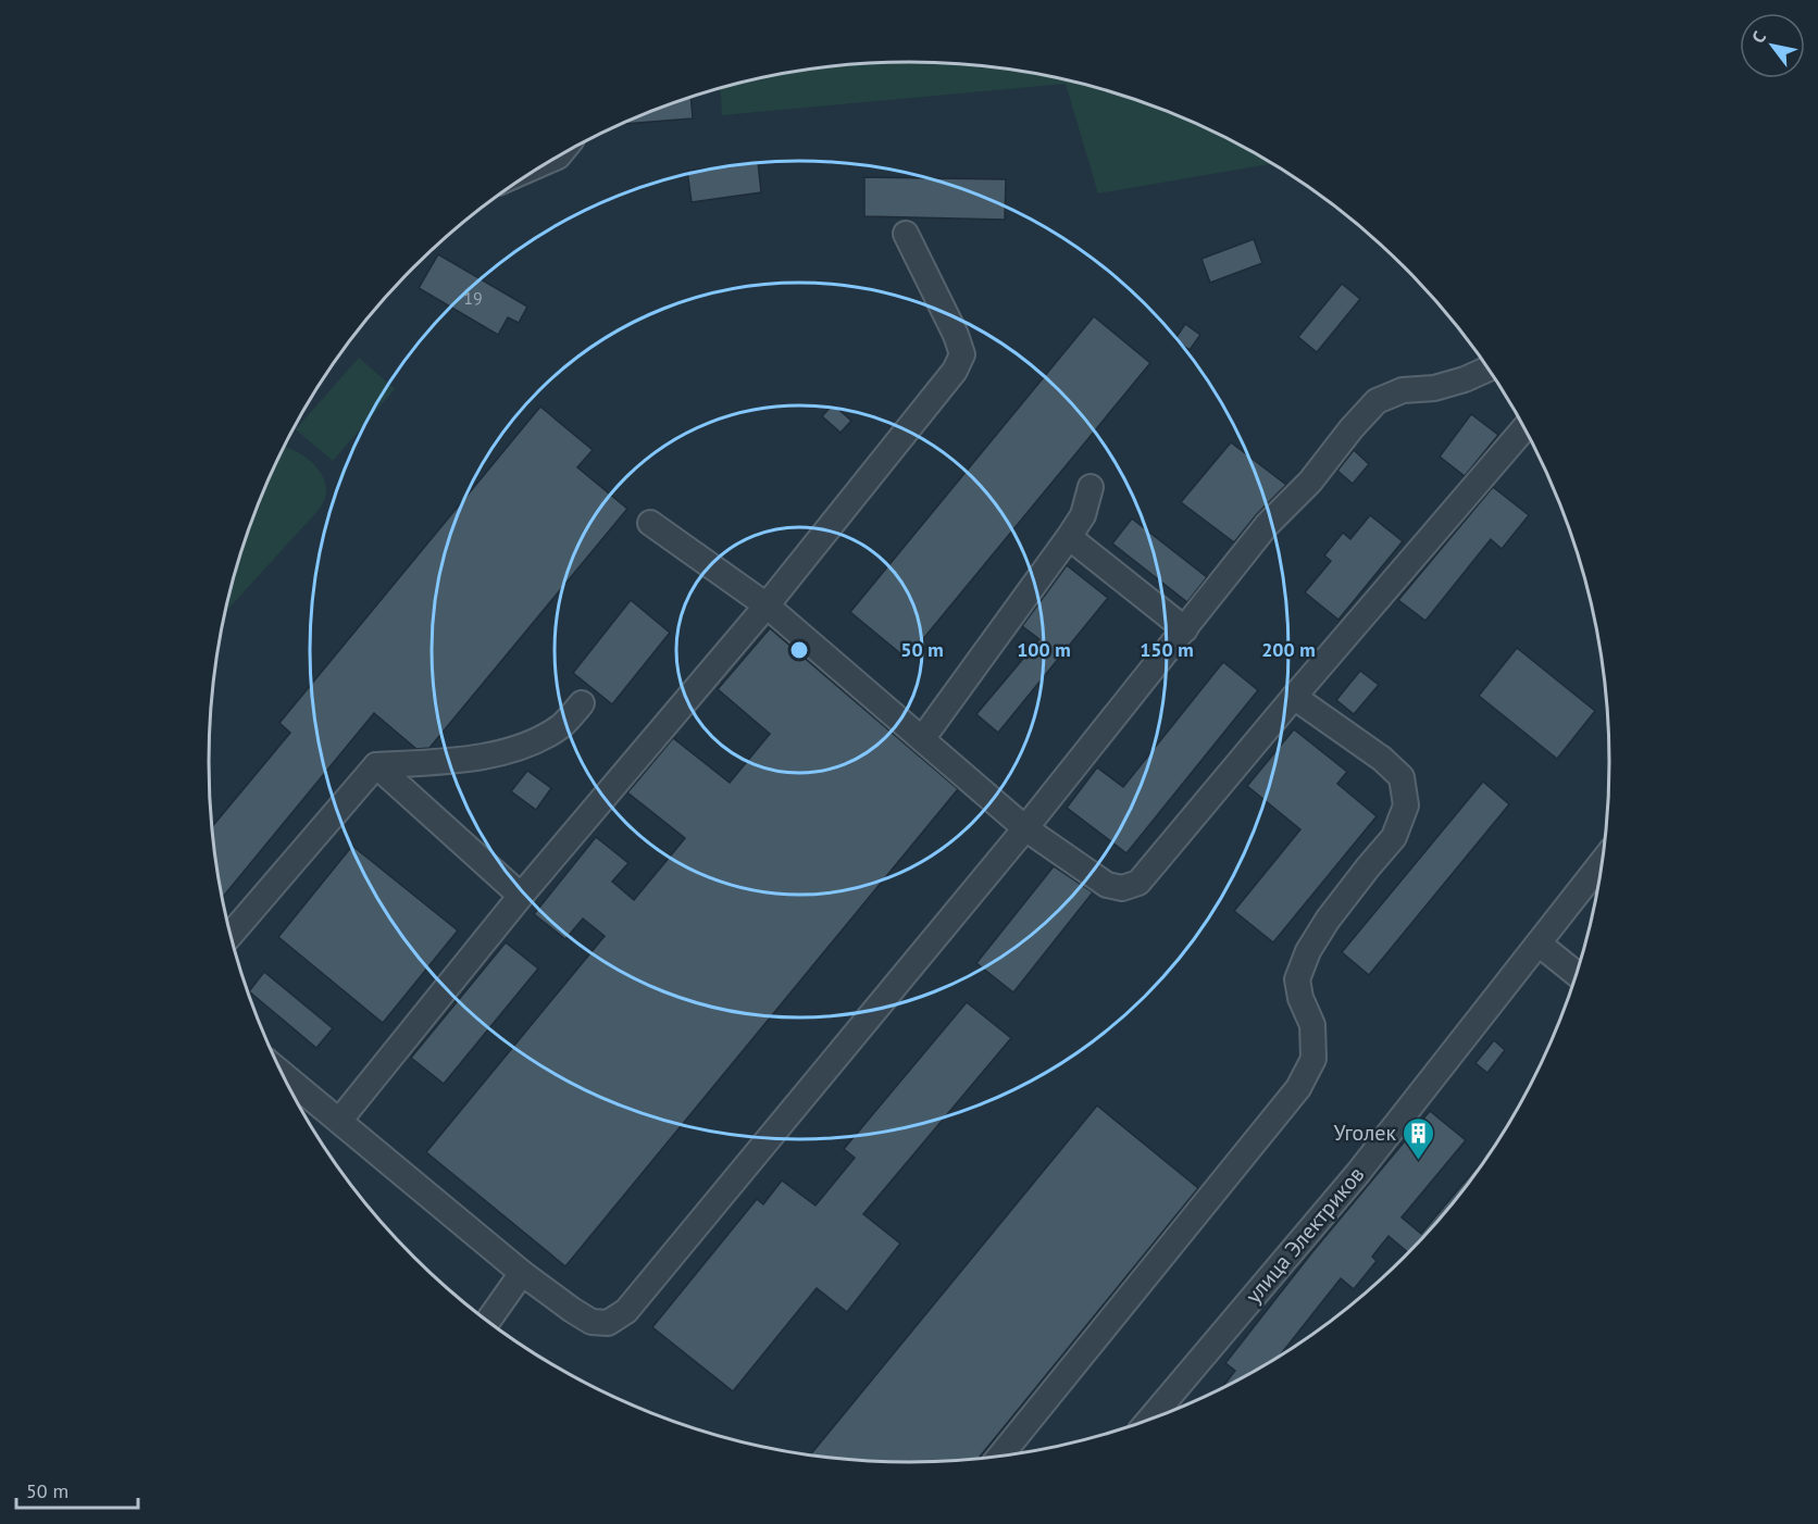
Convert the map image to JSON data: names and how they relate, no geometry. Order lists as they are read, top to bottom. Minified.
{"streets":{"street":["улица Электриков"]},"places":{"building":["Уголек"]},"house_numbers":["19"],"scale_bar":"50 m","north":"top left","rings":["50 m","100 m","150 m","200 m"]}
